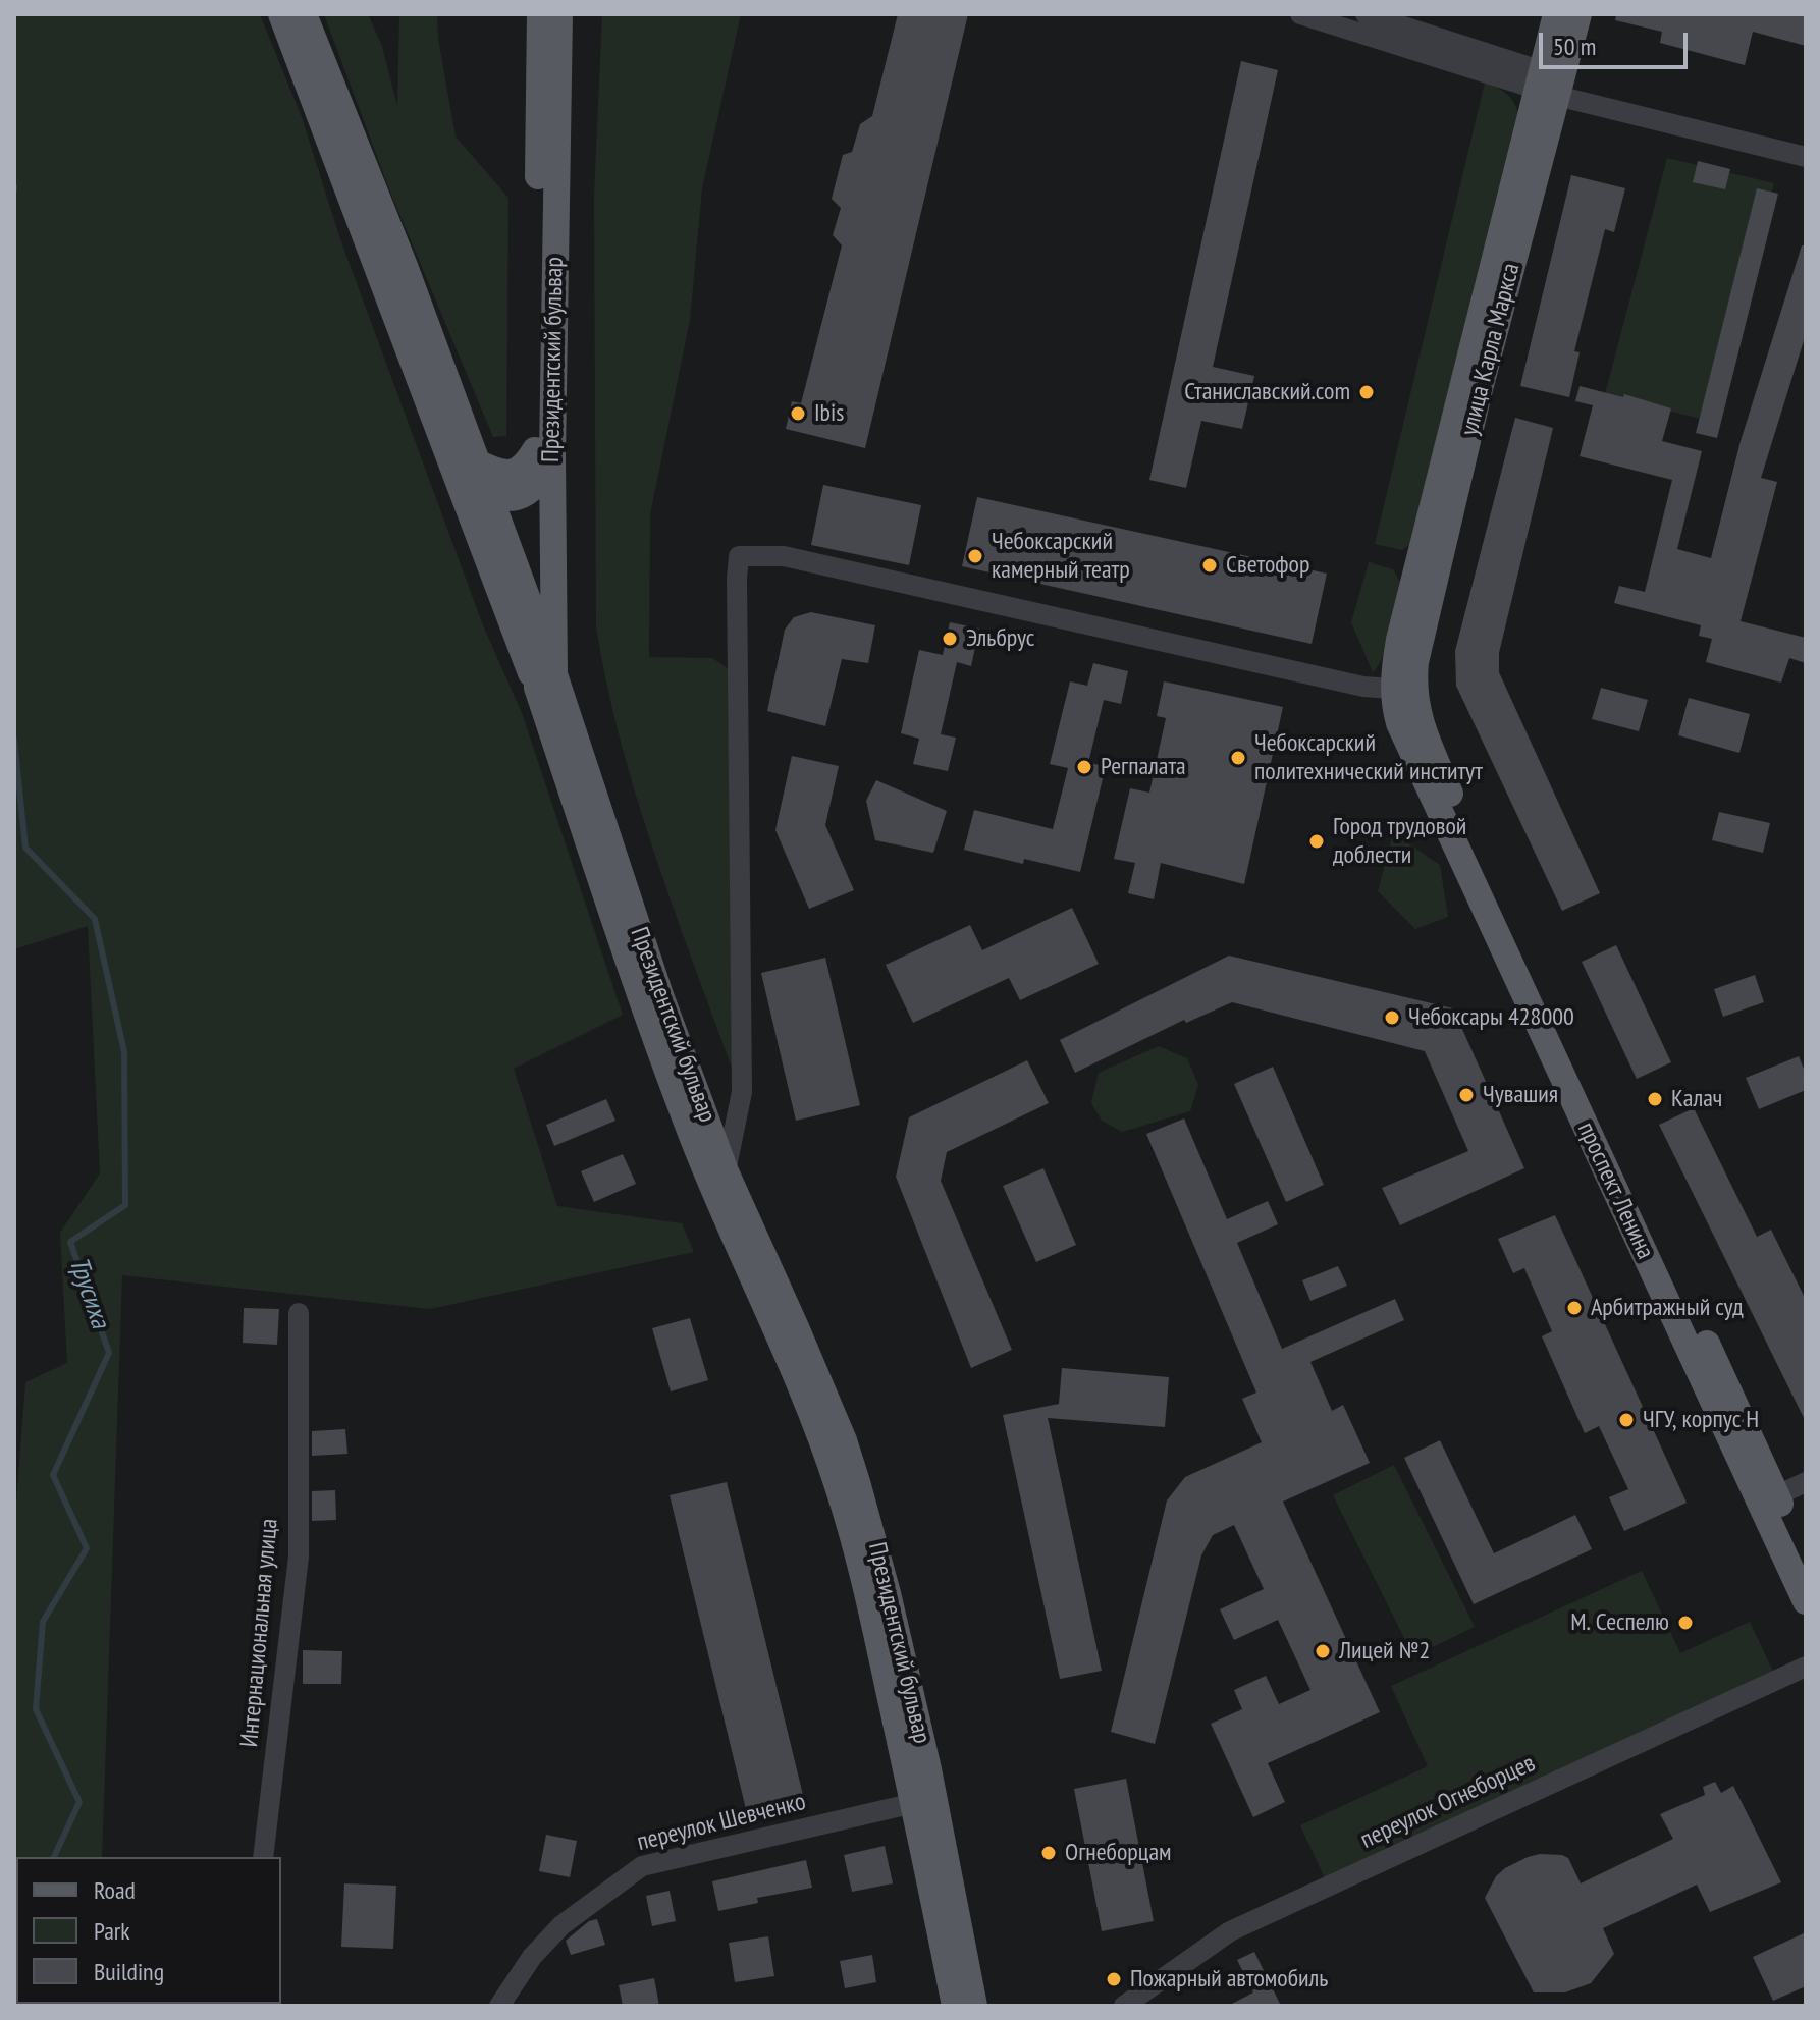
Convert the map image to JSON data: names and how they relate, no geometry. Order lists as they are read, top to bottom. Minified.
{"streets":{"main road":["улица Карла Маркса","Президентский бульвар","проспект Ленина"],"street":["Интернациональная улица","переулок Огнеборцев","переулок Шевченко"]},"crossings":[["улица Карла Маркса","проспект Ленина"],["Президентский бульвар","переулок Шевченко"]],"water":["Трусиха"],"places":["Станиславский.com","Ibis","Чебоксарский камерный театр","Светофор","Эльбрус","Чебоксарский политехнический институт","Регпалата","Город трудовой доблести","Чебоксары 428000","Чувашия","Калач","Арбитражный суд","ЧГУ, корпус Н","М. Сеспелю","Лицей №2","Огнеборцам","Пожарный автомобиль"],"legend":["Road","Park","Building"],"scale_bar":"50 m"}
